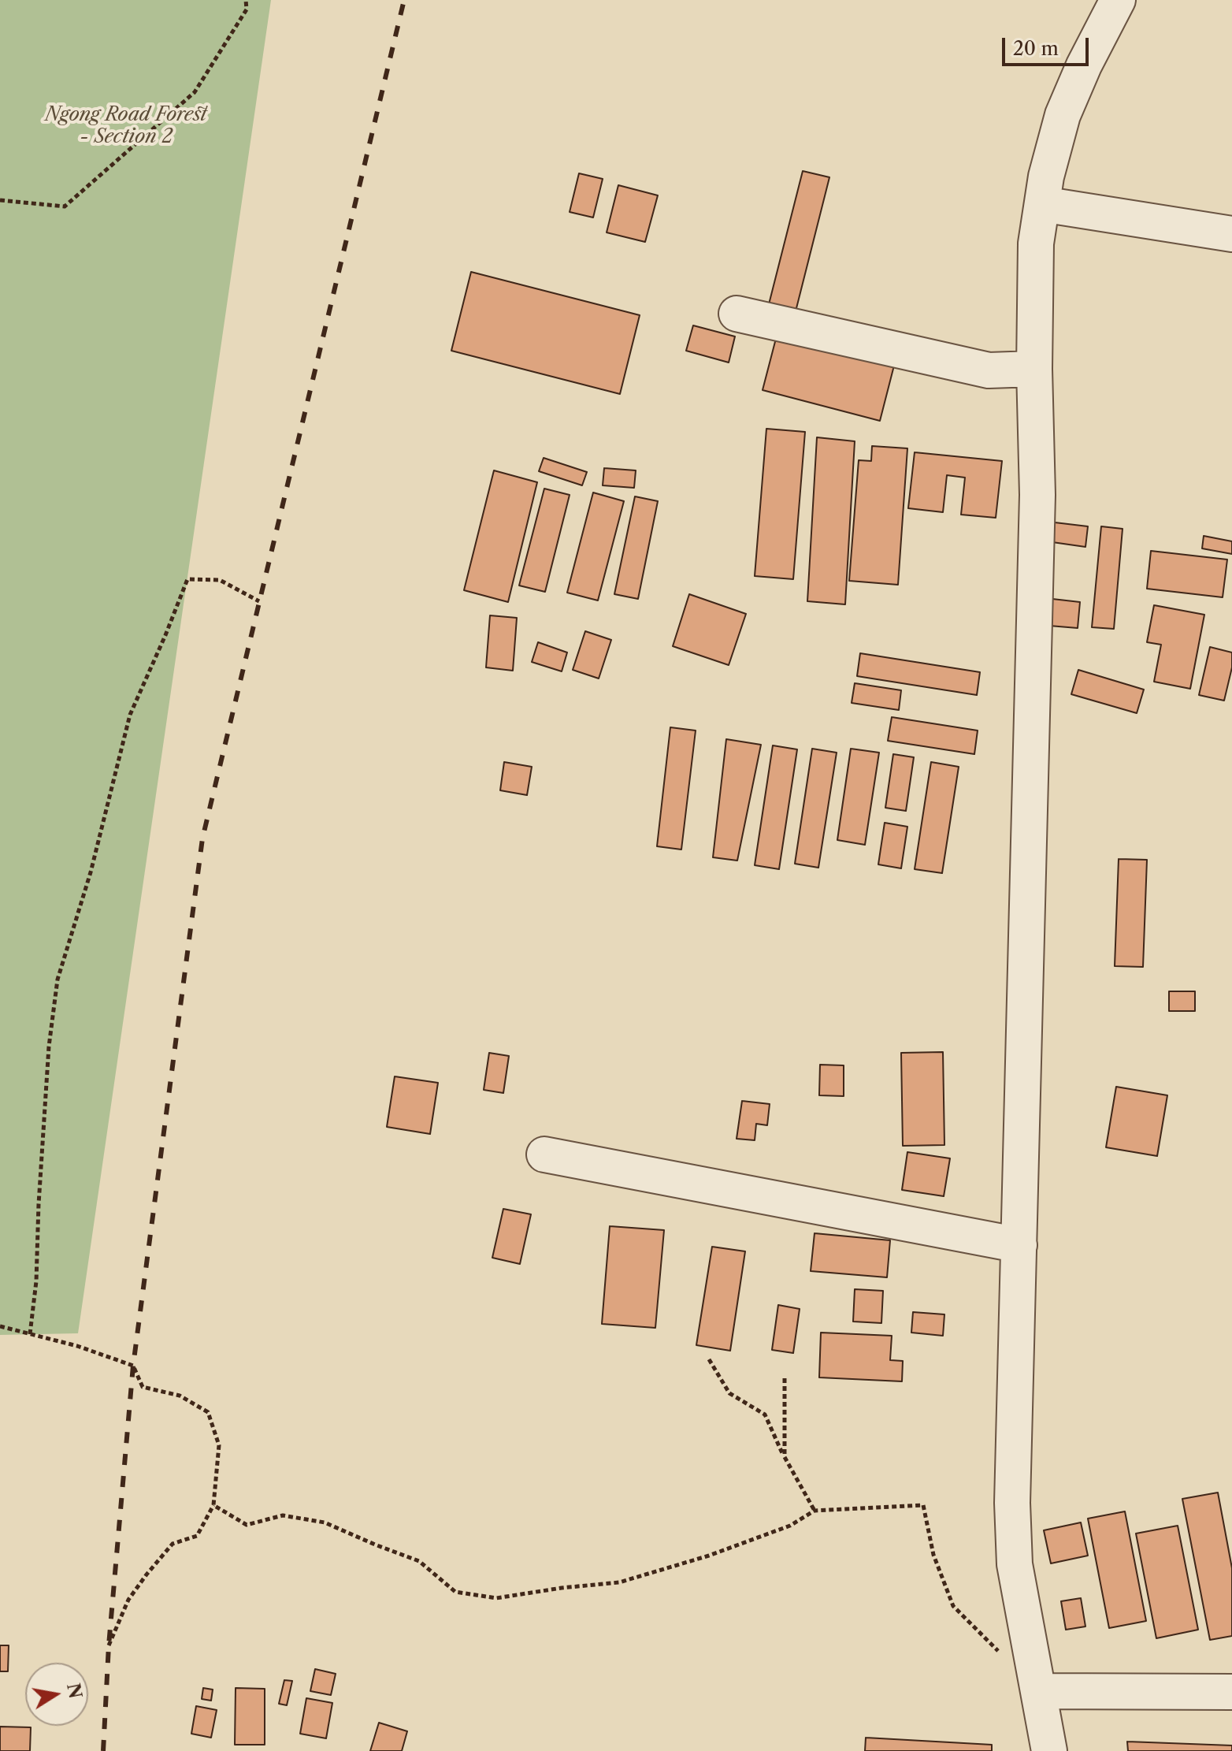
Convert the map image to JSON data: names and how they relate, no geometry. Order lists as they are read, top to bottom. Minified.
{"parks":["Ngong Road Forest - Section 2"],"scale_bar":"20 m","north":"right"}
